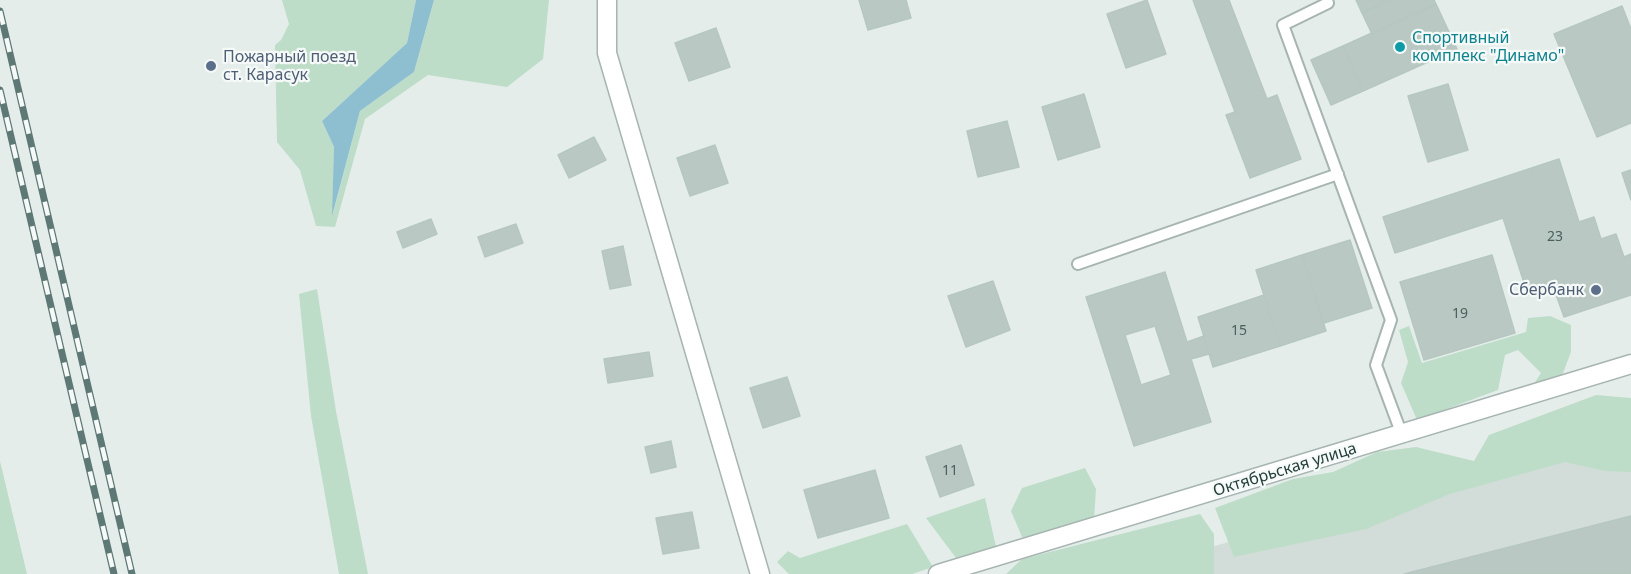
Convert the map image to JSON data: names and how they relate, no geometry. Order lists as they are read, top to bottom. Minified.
{"streets":{"street":["Октябрьская улица"]},"places":["Спортивный комплекс \"Динамо\"","Пожарный поезд ст. Карасук","Сбербанк"],"house_numbers":["23","19","15","11"]}
